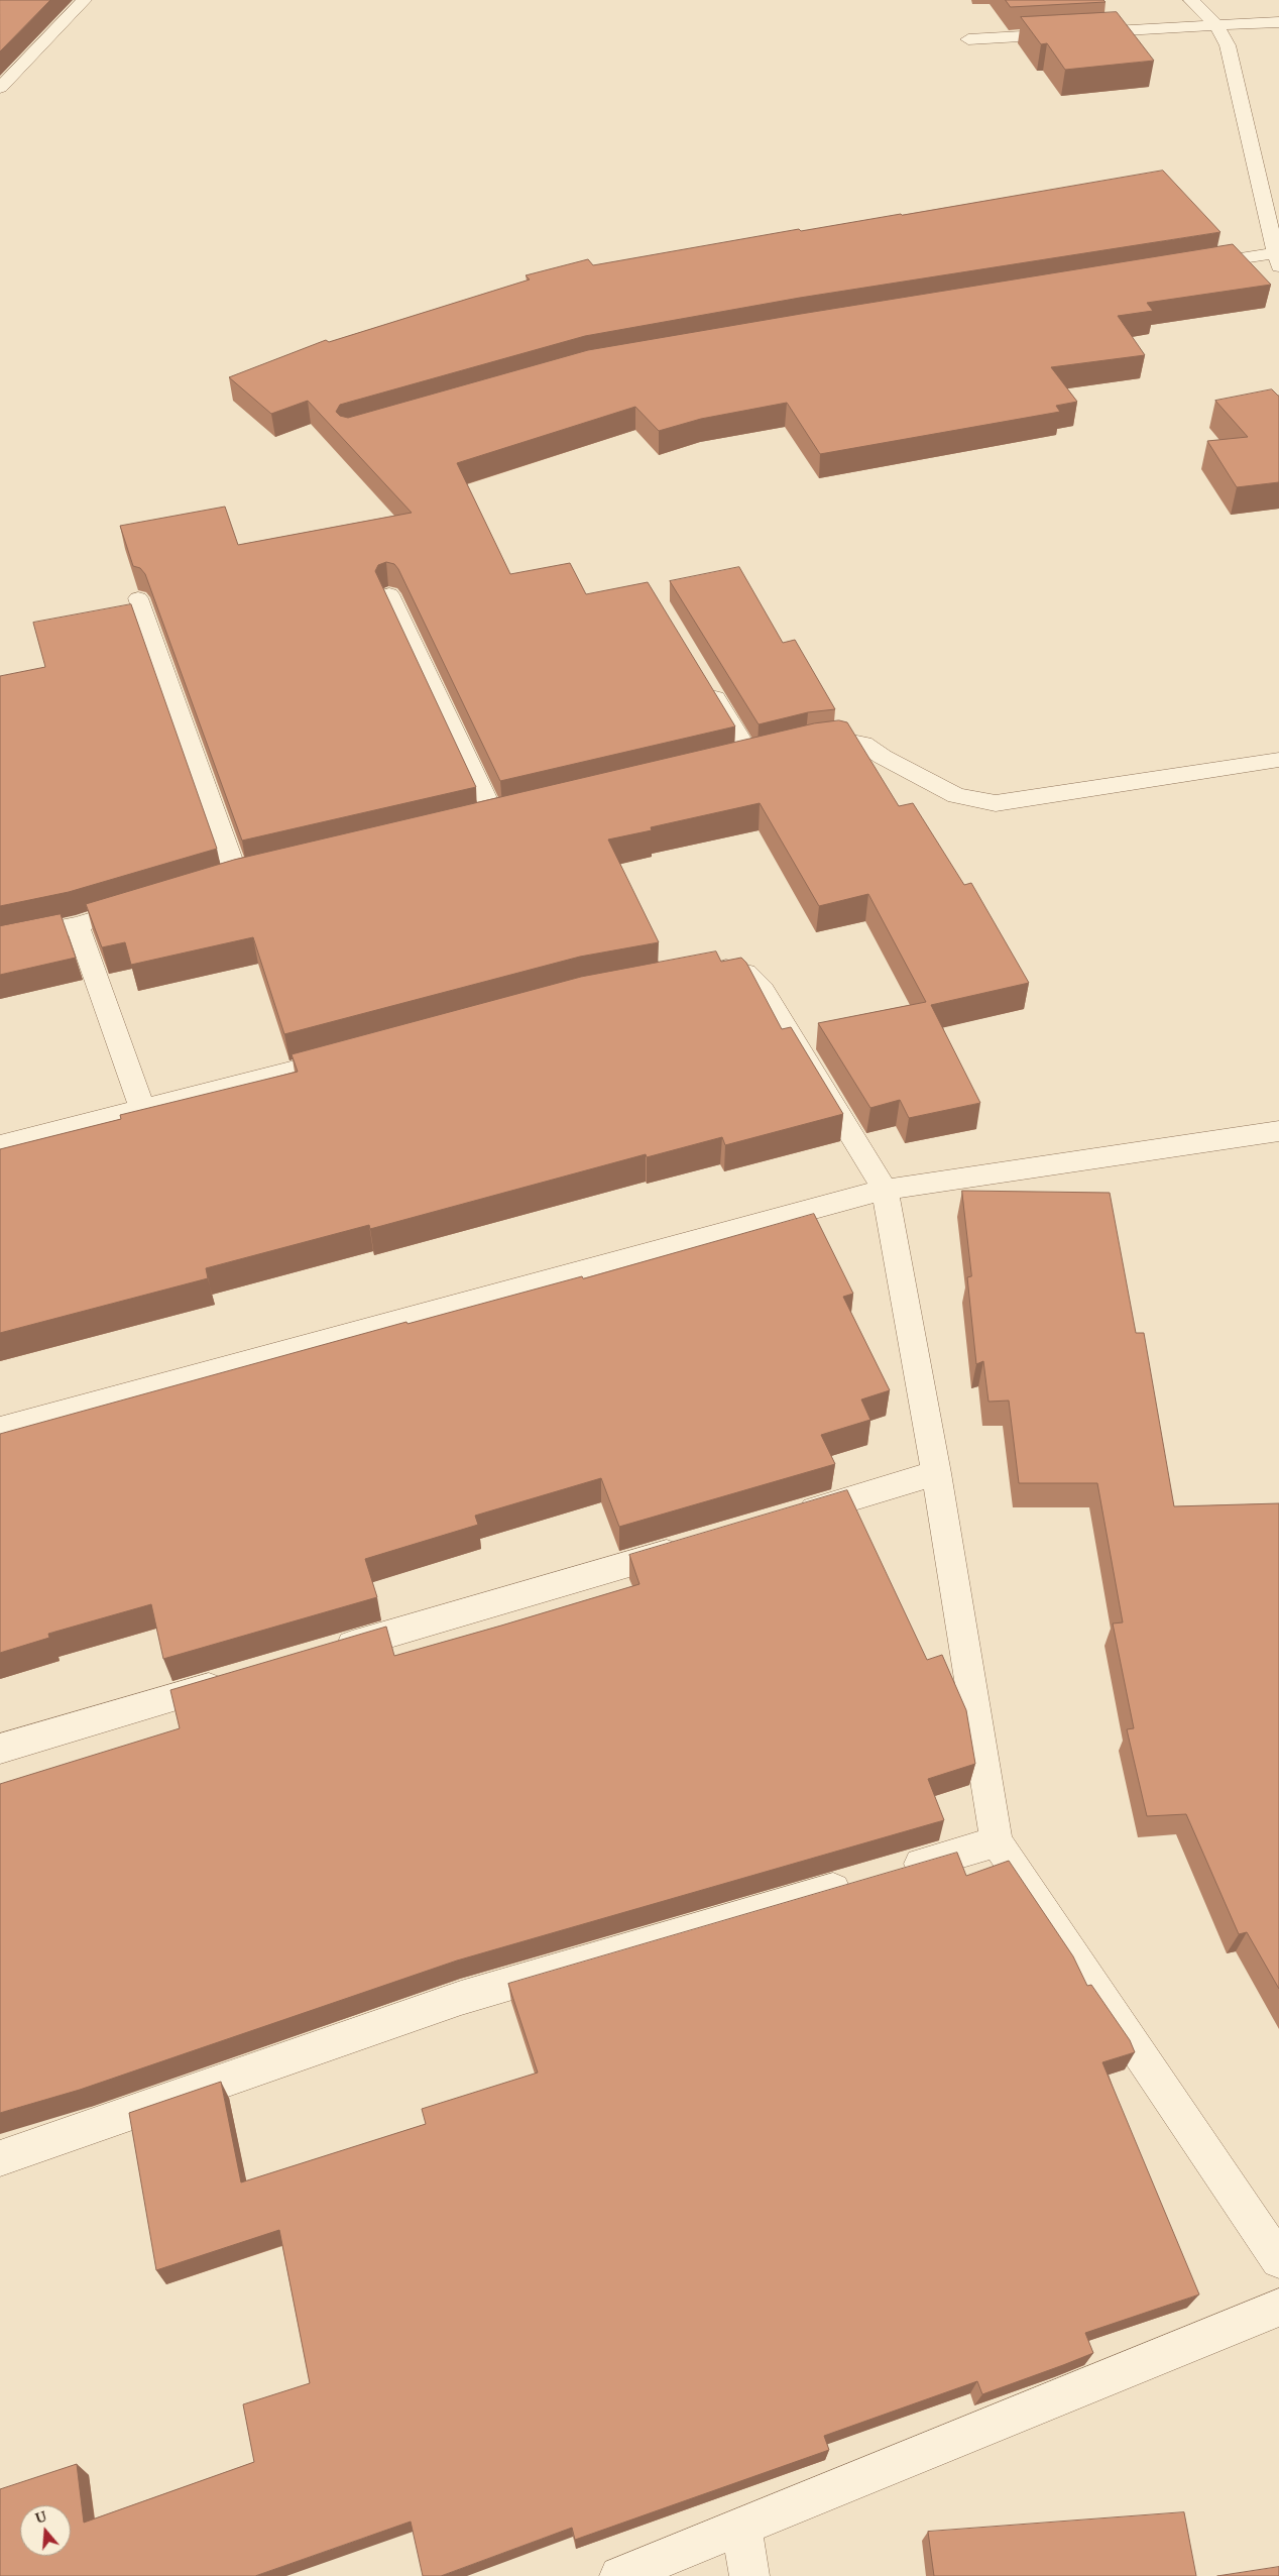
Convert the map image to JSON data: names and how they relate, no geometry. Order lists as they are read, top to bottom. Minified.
{"north":"top"}
